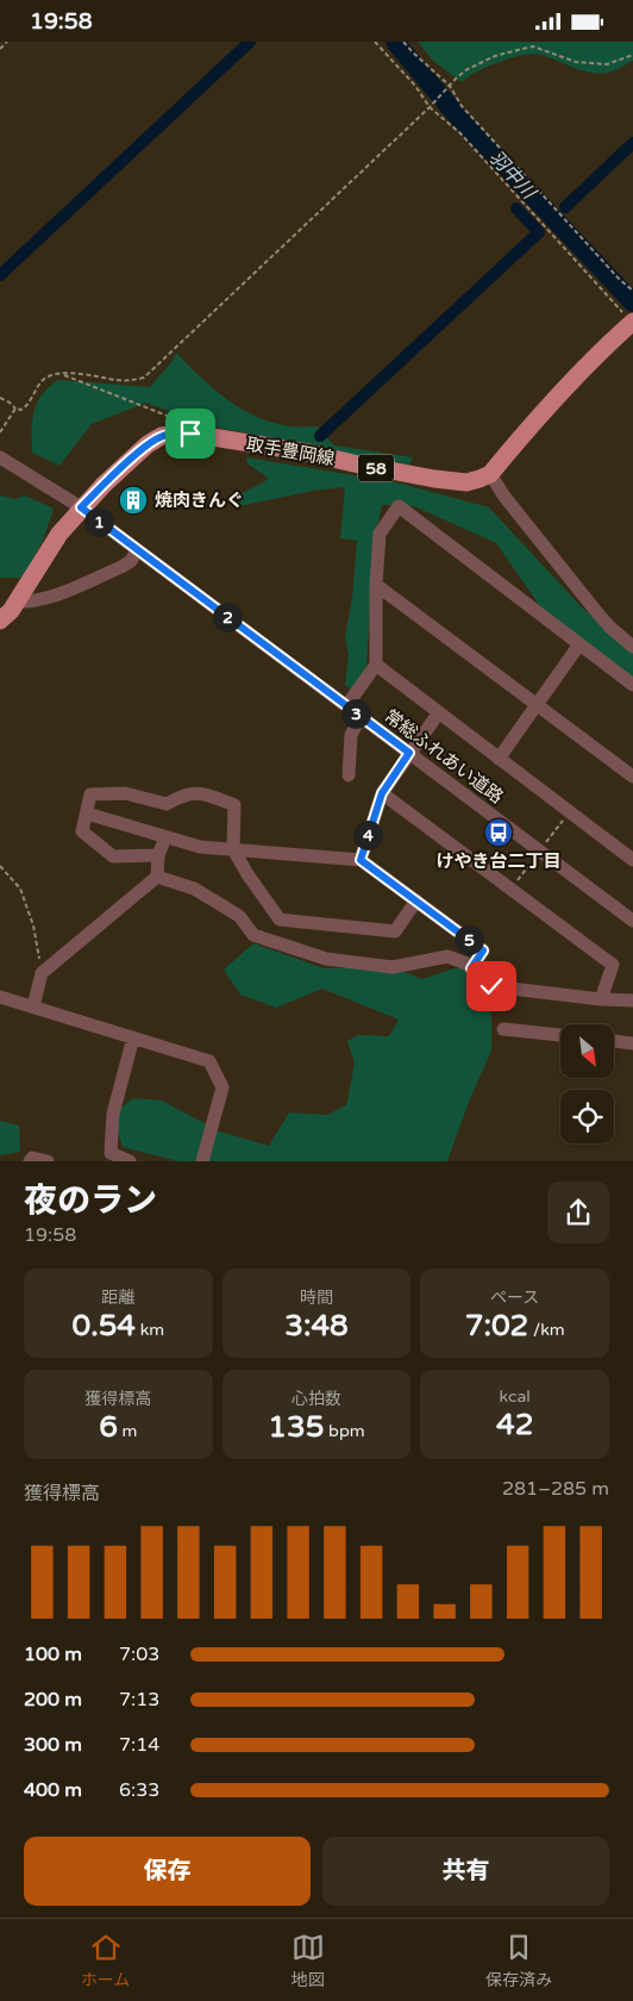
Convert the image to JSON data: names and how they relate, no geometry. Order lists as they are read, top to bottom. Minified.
{"streets":{"main road":["取手豊岡線","58"],"street":["常総ふれあい道路"]},"crossings":[["取手豊岡線","常総ふれあい道路"]],"water":["羽中川"],"places":{"building":["焼肉きんぐ"],"bus stop":["けやき台二丁目"]},"north":"bottom right","page":{"status":"19:58","pins":["1","2","3","4","5"],"heading":["夜のラン","19:58"],"stats":[["距離","0.54 km"],["時間","3:48"],["ペース","7:02 /km"],["獲得標高","6 m"],["心拍数","135 bpm"],["kcal","42"]],"chart":["獲得標高","281–285 m"],"list":[{"name":"100 m","note":"7:03"},{"name":"200 m","note":"7:13"},{"name":"300 m","note":"7:14"},{"name":"400 m","note":"6:33"}],"buttons":["保存","共有"],"tabs":["ホーム","地図","保存済み"]}}
